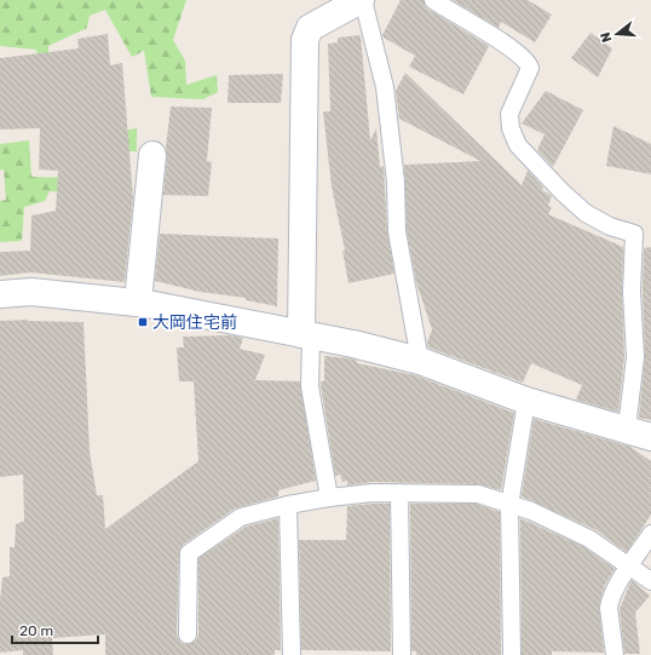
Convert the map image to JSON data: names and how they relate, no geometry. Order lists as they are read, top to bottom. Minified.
{"places":{"transit":["大岡住宅前"]},"scale_bar":"20 m","north":"left"}
